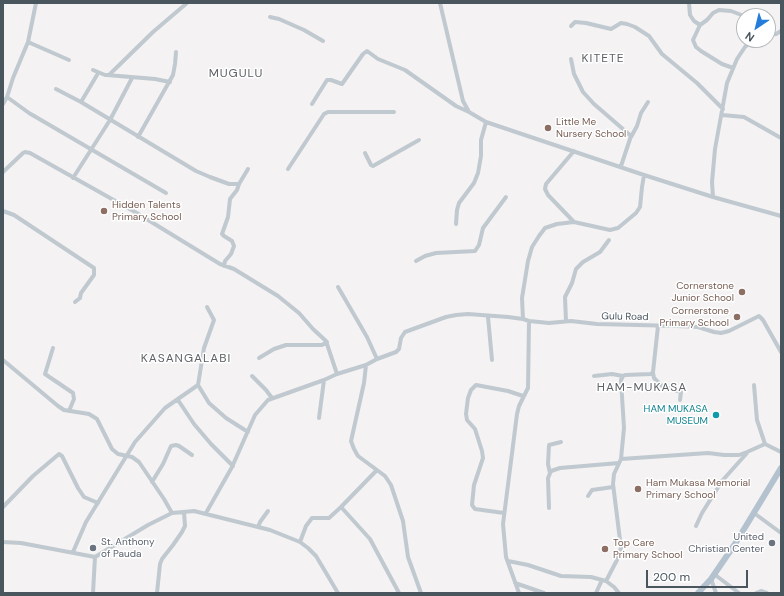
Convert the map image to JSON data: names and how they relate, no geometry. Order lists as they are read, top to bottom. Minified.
{"streets":{"street":["Gulu Road"]},"districts":["KITETE","MUGULU","KASANGALABI","HAM-MUKASA"],"places":["Little Me Nursery School","Hidden Talents Primary School","Cornerstone Junior School","Cornerstone Primary School","HAM MUKASA MUSEUM","Ham Mukasa Memorial Primary School","United Christian Center","St. Anthony of Pauda","Top Care Primary School"],"scale_bar":"200 m","north":"bottom left"}
